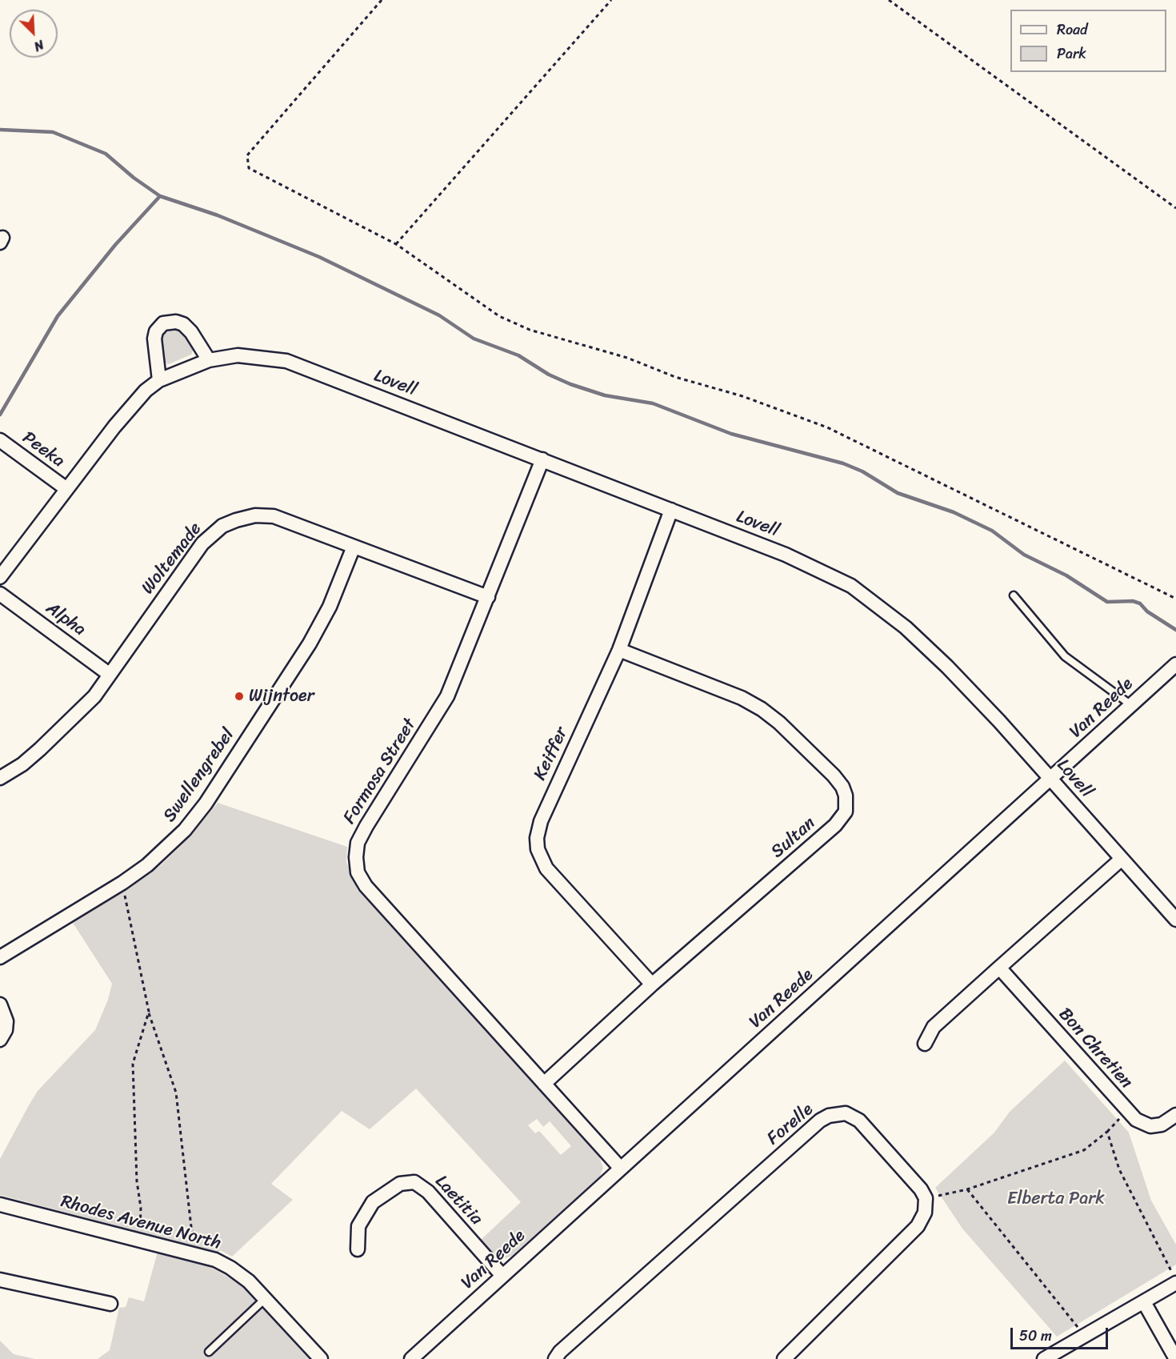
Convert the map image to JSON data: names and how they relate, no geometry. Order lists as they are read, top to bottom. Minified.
{"streets":{"street":["Lovell","Peeka","Woltemade","Alpha","Van Reede","Keiffer","Formosa Street","Swellengrebel","Sultan","Bon Chretien","Forelle","Laetitia","Rhodes Avenue North"]},"crossings":[["Lovell","Peeka"],["Lovell","Van Reede"],["Lovell","Keiffer"],["Lovell","Formosa Street"],["Woltemade","Alpha"],["Woltemade","Formosa Street"],["Woltemade","Swellengrebel"],["Van Reede","Formosa Street"],["Van Reede","Laetitia"],["Keiffer","Sultan"],["Formosa Street","Sultan"]],"parks":["Elberta Park"],"places":["Wijntoer"],"legend":["Road","Park"],"scale_bar":"50 m","north":"bottom right"}
